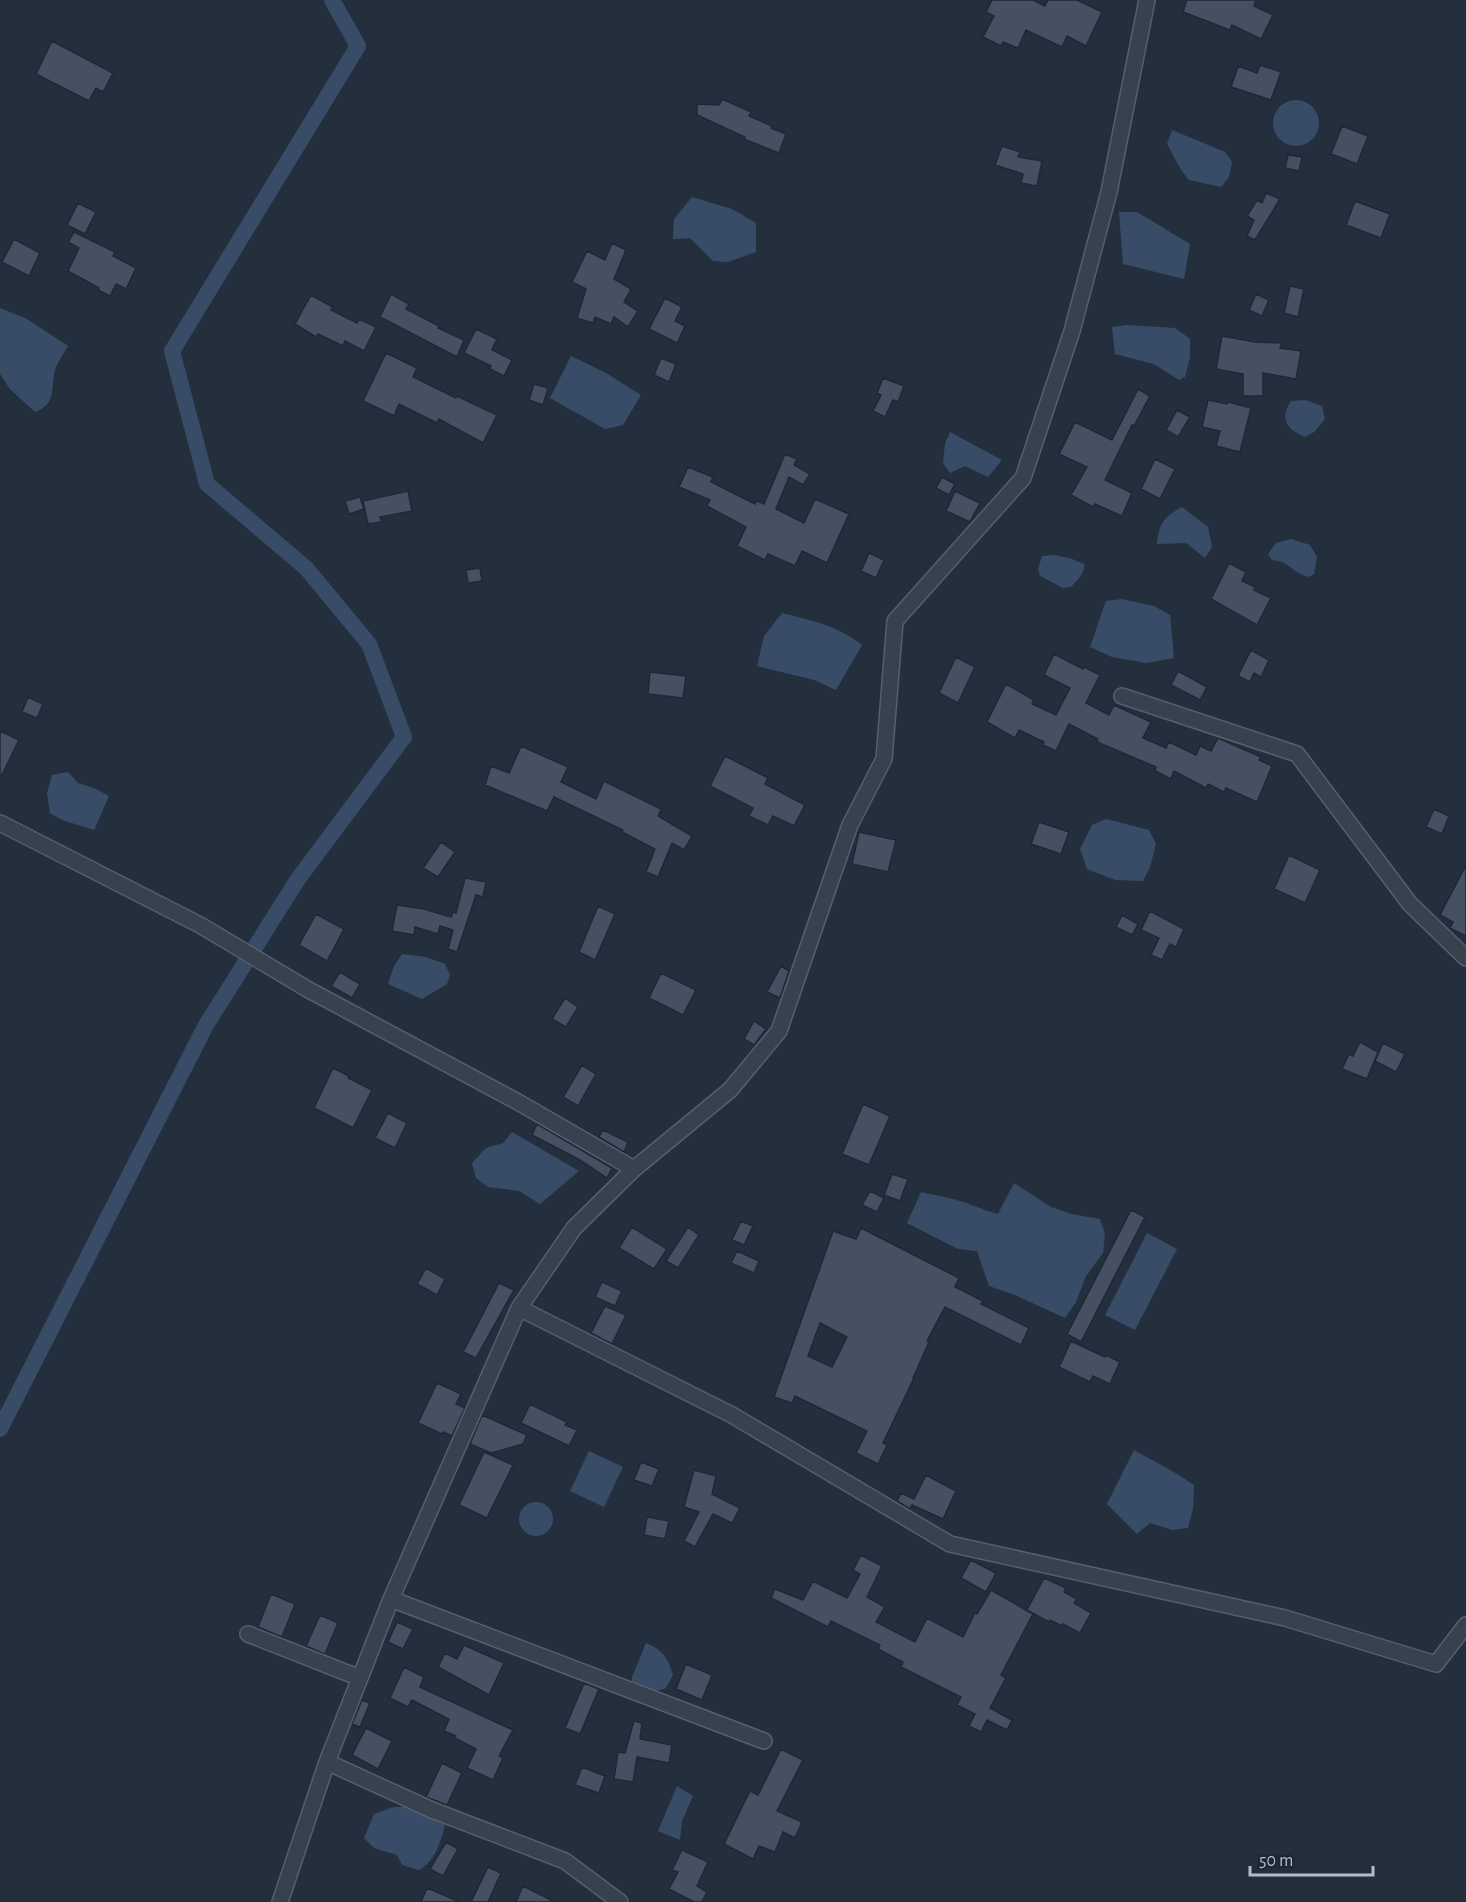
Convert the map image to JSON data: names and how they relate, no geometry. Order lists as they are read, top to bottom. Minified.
{"scale_bar":"50 m"}
